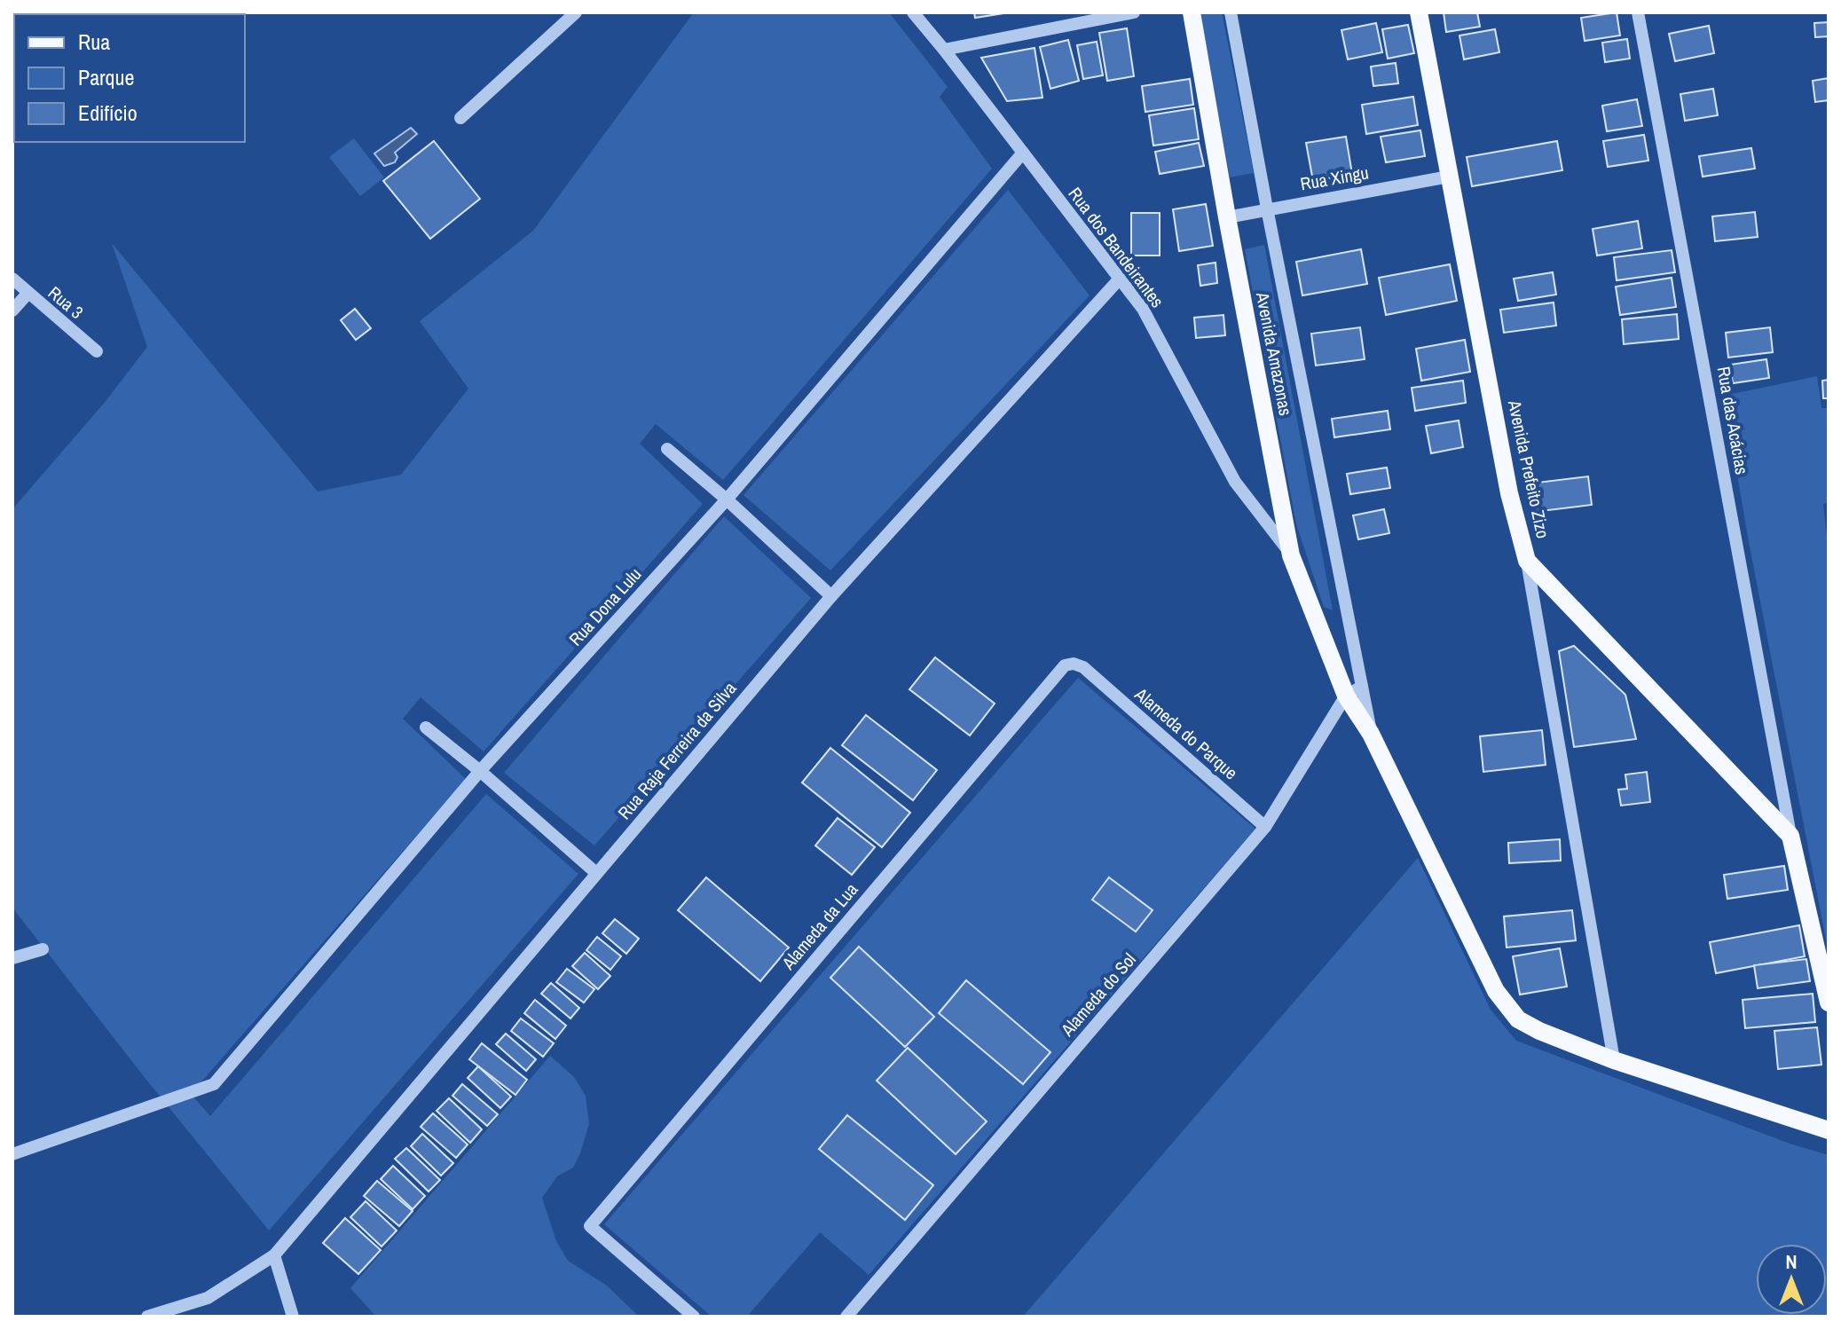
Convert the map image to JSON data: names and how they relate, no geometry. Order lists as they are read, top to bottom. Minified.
{"streets":{"main road":["Avenida Amazonas","Avenida Prefeito Zizo"],"street":["Rua Xingu","Rua dos Bandeirantes","Rua 3","Rua das Acácias","Rua Dona Lulu","Alameda do Parque","Rua Raja Ferreira da Silva","Alameda da Lua","Alameda do Sol"]},"crossings":[["Rua Xingu","Avenida Amazonas"],["Rua Xingu","Avenida Prefeito Zizo"],["Rua dos Bandeirantes","Avenida Amazonas"],["Rua dos Bandeirantes","Rua Dona Lulu"],["Rua dos Bandeirantes","Rua Raja Ferreira da Silva"],["Avenida Amazonas","Alameda do Sol"],["Rua das Acácias","Avenida Prefeito Zizo"],["Alameda do Parque","Alameda da Lua"],["Alameda do Parque","Alameda do Sol"]],"legend":["Rua","Parque","Edifício"],"north":"top"}
